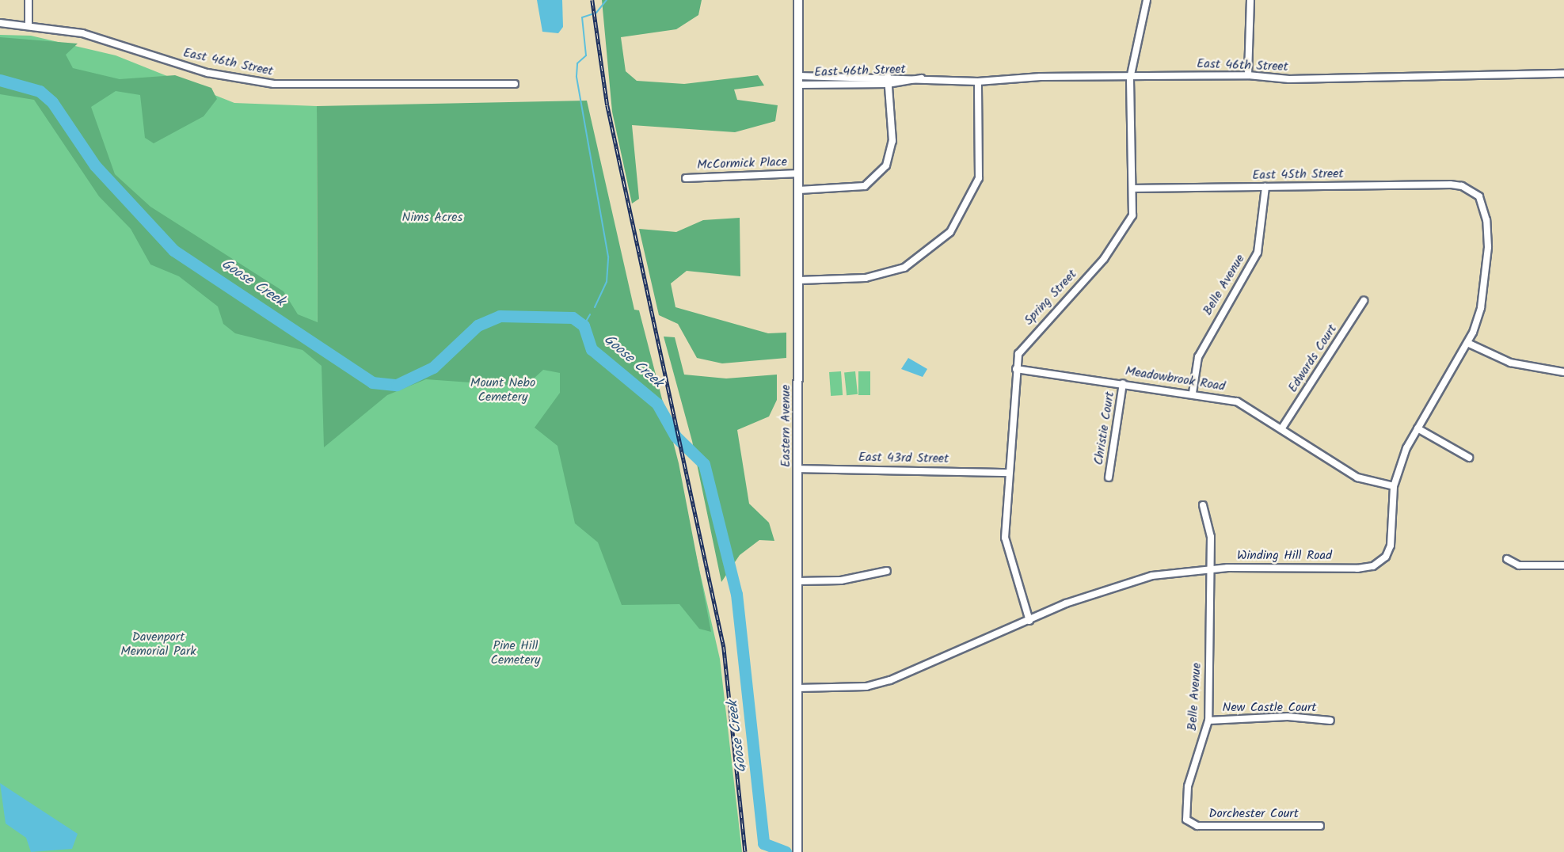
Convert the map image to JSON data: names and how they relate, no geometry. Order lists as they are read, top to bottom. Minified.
{"streets":{"main road":["Eastern Avenue"],"street":["East 46th Street","McCormick Place","East 45th Street","Belle Avenue","Spring Street","Edwards Court","Meadowbrook Road","Christie Court","East 43rd Street","Winding Hill Road","New Castle Court","Dorchester Court"]},"crossings":[["East 46th Street","Spring Street"],["East 46th Street","Eastern Avenue"],["McCormick Place","Eastern Avenue"],["East 45th Street","Belle Avenue"],["East 45th Street","Spring Street"],["East 45th Street","Winding Hill Road"],["Belle Avenue","Meadowbrook Road"],["Belle Avenue","Winding Hill Road"],["Belle Avenue","New Castle Court"],["Belle Avenue","Dorchester Court"],["Spring Street","Meadowbrook Road"],["Spring Street","East 43rd Street"],["Spring Street","Winding Hill Road"],["Edwards Court","Meadowbrook Road"],["Meadowbrook Road","Christie Court"],["Meadowbrook Road","Winding Hill Road"],["Eastern Avenue","East 43rd Street"],["Eastern Avenue","Winding Hill Road"]],"water":["Goose Creek"],"parks":["Nims Acres","Mount Nebo Cemetery","Davenport Memorial Park","Pine Hill Cemetery"]}
